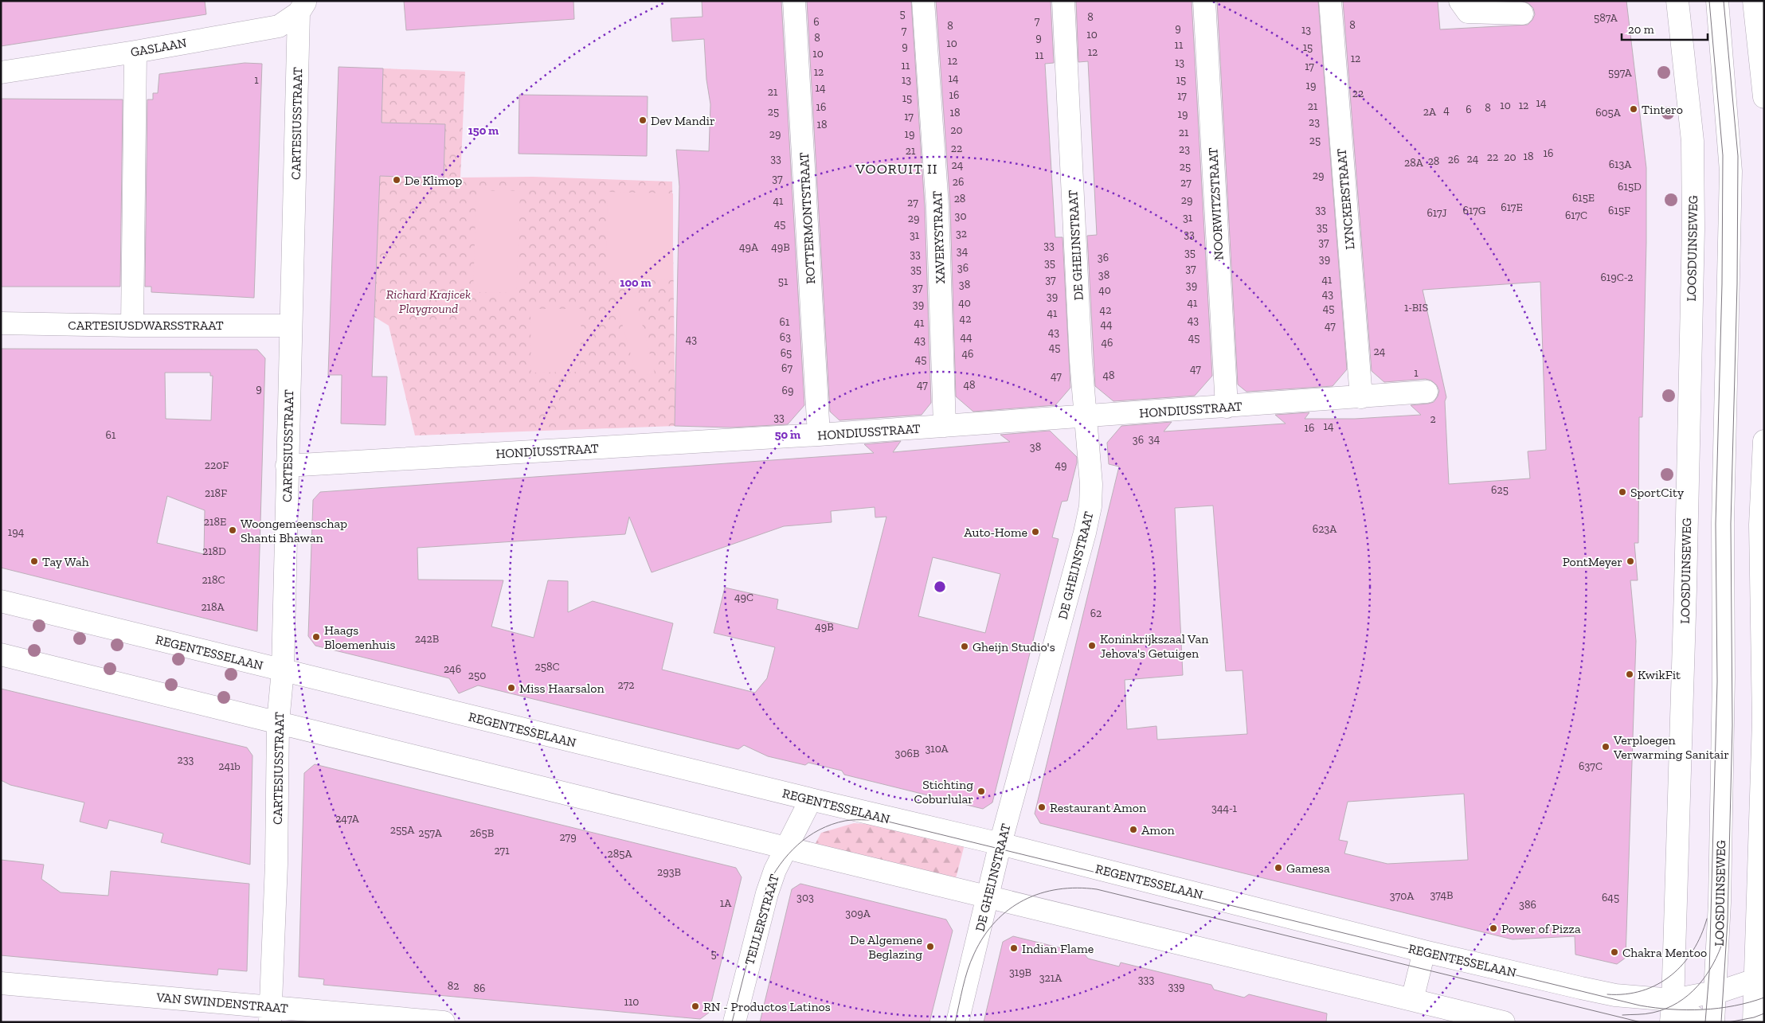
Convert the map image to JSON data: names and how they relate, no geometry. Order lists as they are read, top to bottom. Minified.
{"streets":{"street":["GASLAAN","CARTESIUSSTRAAT","LYNCKERSTRAAT","NOORWITZSTRAAT","ROTTERMONTSTRAAT","XAVERYSTRAAT","DE GHEIJNSTRAAT","LOOSDUINSEWEG","CARTESIUSDWARSSTRAAT","HONDIUSSTRAAT","REGENTESSELAAN","TEIJLERSTRAAT","VAN SWINDENSTRAAT"]},"crossings":[["GASLAAN","CARTESIUSSTRAAT"],["CARTESIUSSTRAAT","CARTESIUSDWARSSTRAAT"],["CARTESIUSSTRAAT","HONDIUSSTRAAT"],["CARTESIUSSTRAAT","REGENTESSELAAN"],["CARTESIUSSTRAAT","VAN SWINDENSTRAAT"],["LYNCKERSTRAAT","HONDIUSSTRAAT"],["NOORWITZSTRAAT","HONDIUSSTRAAT"],["ROTTERMONTSTRAAT","HONDIUSSTRAAT"],["XAVERYSTRAAT","HONDIUSSTRAAT"],["DE GHEIJNSTRAAT","HONDIUSSTRAAT"],["DE GHEIJNSTRAAT","REGENTESSELAAN"],["LOOSDUINSEWEG","REGENTESSELAAN"],["REGENTESSELAAN","TEIJLERSTRAAT"]],"districts":["VOORUIT II"],"parks":["Richard Krajicek Playground"],"places":["Tintero","Dev Mandir","De Klimop","SportCity","Woongemeenschap Shanti Bhawan","Auto-Home","Tay Wah","PontMeyer","Haags Bloemenhuis","Koninkrijkszaal Van Jehova's Getuigen","Gheijn Studio's","KwikFit","Miss Haarsalon","Verploegen Verwarming Sanitair","Stichting Coburlular","Restaurant Amon","Amon","Gamesa","Power of Pizza","De Algemene Beglazing","Indian Flame","Chakra Mentoo","RN - Productos Latinos"],"house_numbers":["5","8","587A","7","6","8","8","9","13","7","10","8","9","10","11","9","15","12","10","11","12","12","13","11","17","12","597A","14","1","13","15","19","14","21","22","16","17","15","14","10","12","21","16","8","6","4","25","2A","18","605A","19","17","23","18","20","21","29","19","25","22","23","21","16","18","22","20","33","24","26","28","28A","613A","24","25","29","37","26","27","615D","615E","28","29","41","27","617E","33","617G","615F","617J","617C","30","31","29","45","35","32","33","31","37","33","49A","49B","34","35","33","36","39","35","36","37","35","38","619C-2","37","41","51","38","39","37","40","43","39","40","41","39","1-BIS","45","42","41","42","43","61","41","44","47","43","63","44","45","43","43","46","45","24","65","46","45","67","47","1","48","47","47","48","9","69","33","2","14","16","61","34","36","38","220F","49","625","218F","218E","623A","194","218D","218C","49C","218A","62","49B","242B","258C","246","250","272","310A","306B","233","241b","637C","344-1","247A","255A","257A","265B","279","271","285A","293B","374B","370A","303","645","1A","386","309A","5","319B","321A","333","82","339","86","110"],"scale_bar":"20 m","rings":["150 m","100 m","50 m"]}
